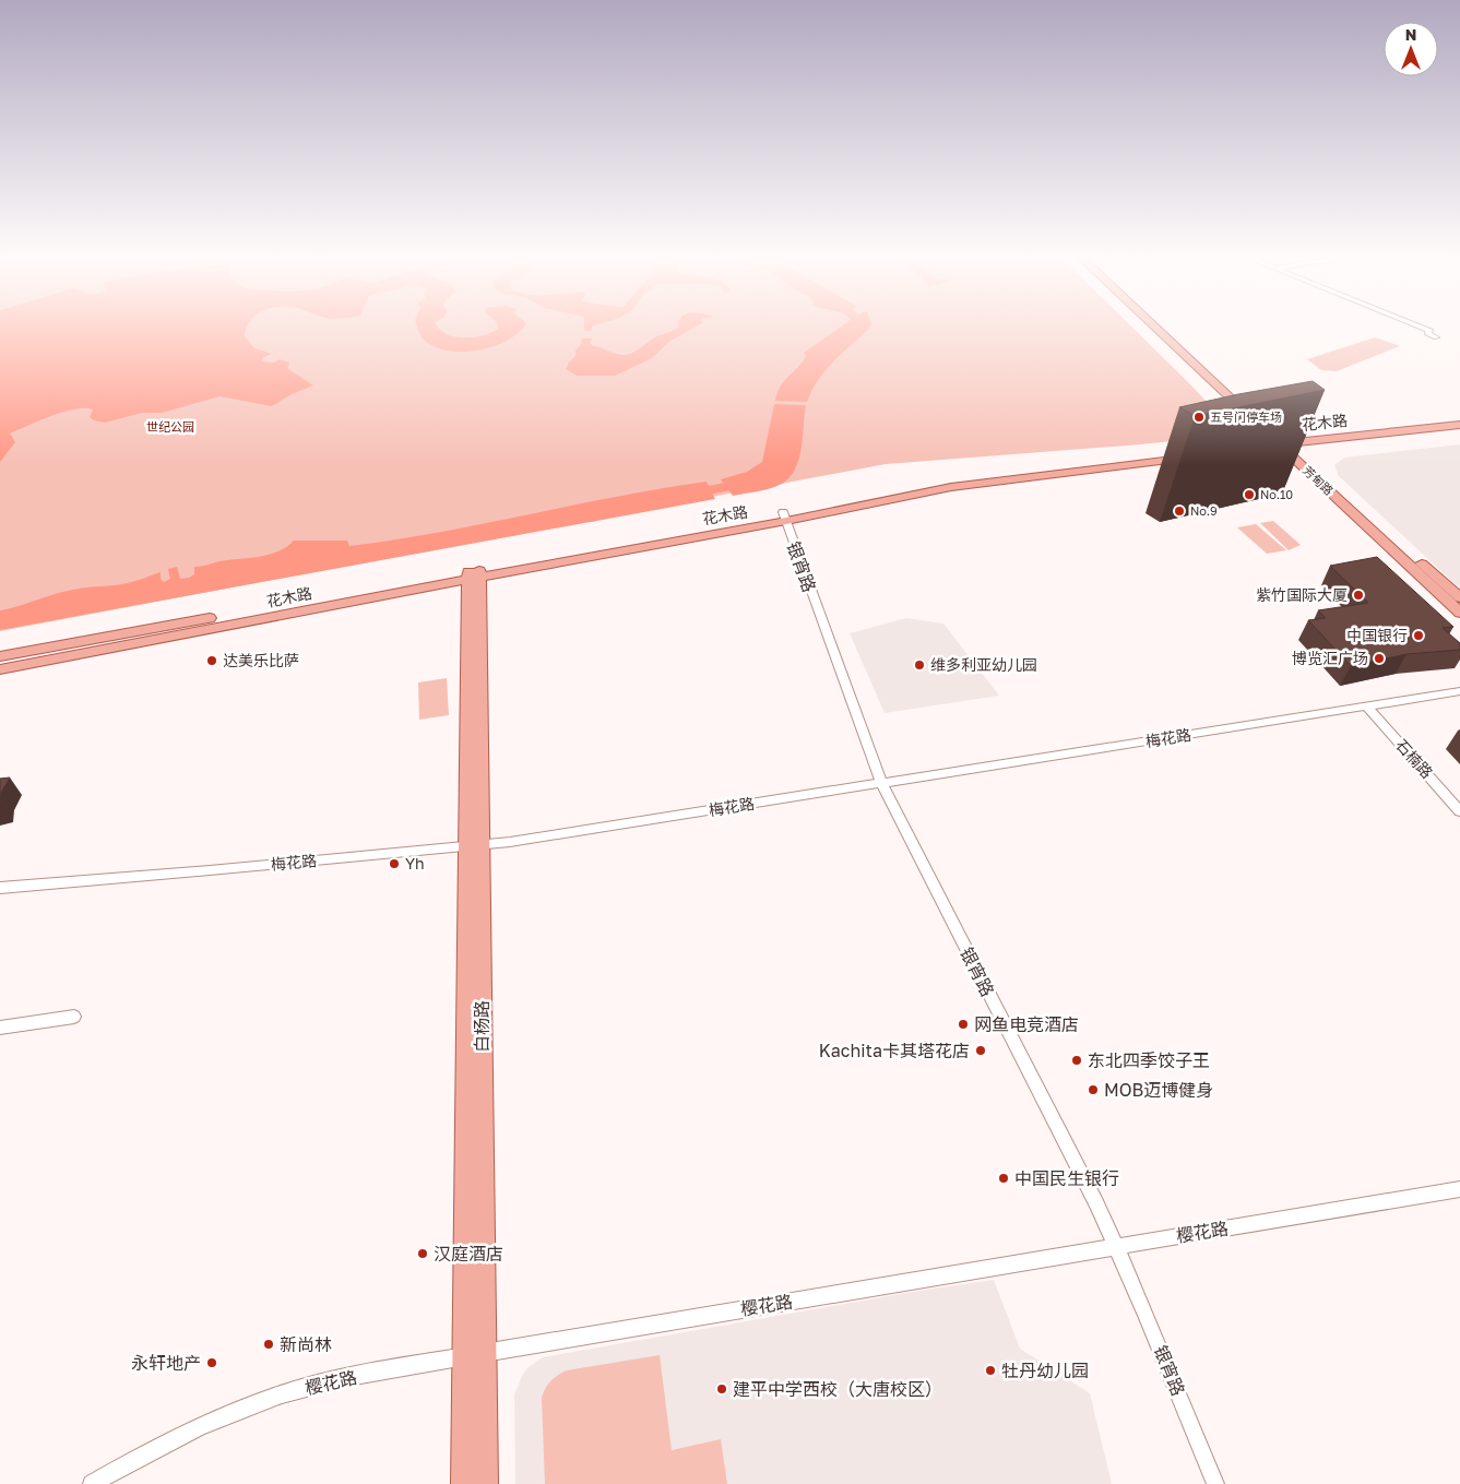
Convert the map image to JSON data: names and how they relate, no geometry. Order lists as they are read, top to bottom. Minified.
{"streets":{"main road":["花木路","芳甸路","白杨路"],"street":["银宵路","梅花路","石楠路","樱花路"]},"crossings":[["花木路","芳甸路"],["花木路","银宵路"],["花木路","白杨路"],["银宵路","梅花路"],["银宵路","樱花路"],["梅花路","石楠路"],["梅花路","白杨路"],["白杨路","樱花路"]],"parks":["世纪公园"],"places":["五号门停车场","No.10","No.9","紫竹国际大厦","中国银行","博览汇广场","达美乐比萨","维多利亚幼儿园","Yh","网鱼电竞酒店","Kachita卡其塔花店","东北四季饺子王","MOB迈博健身","中国民生银行","汉庭酒店","新尚林","永轩地产","牡丹幼儿园","建平中学西校（大唐校区）"],"north":"top"}
